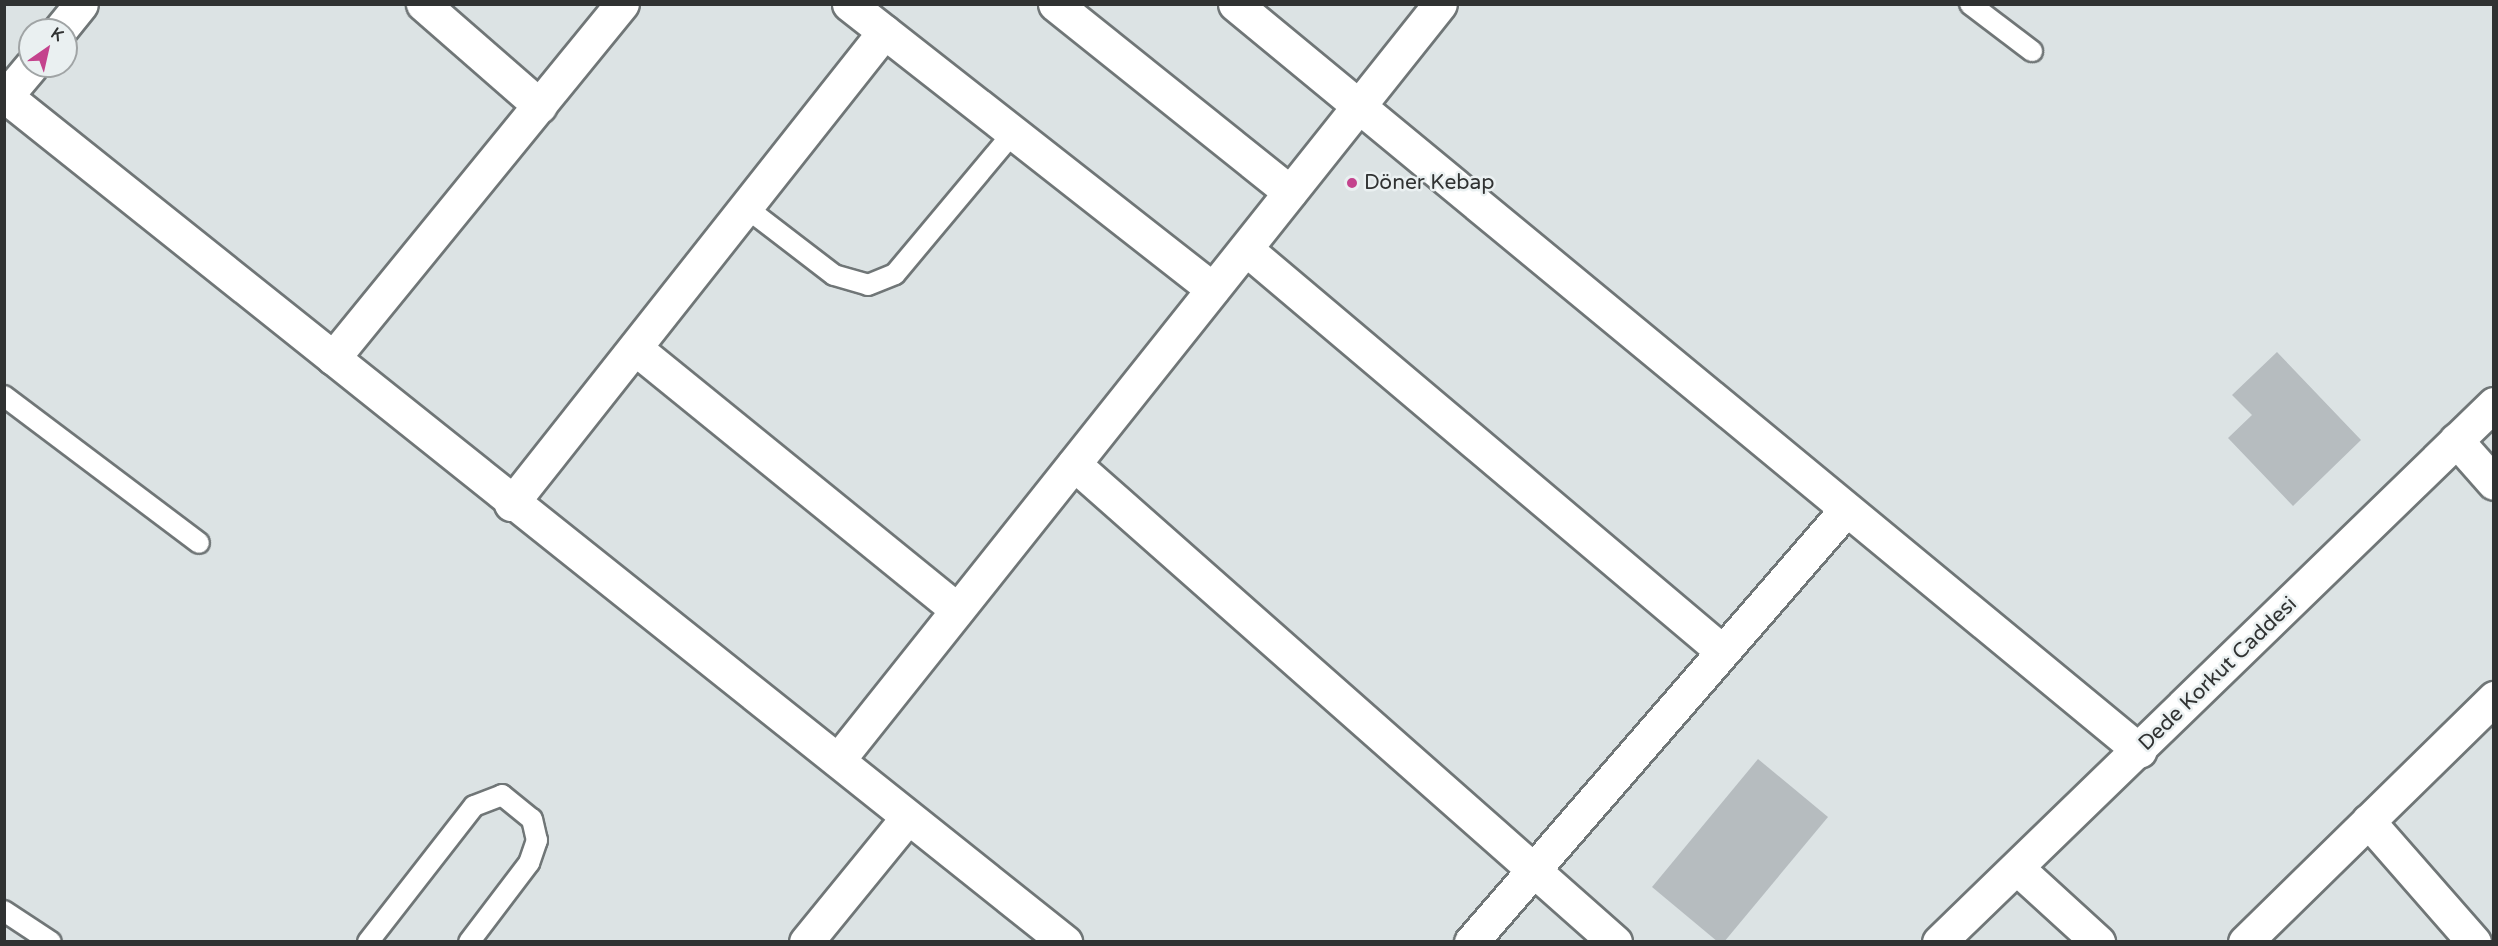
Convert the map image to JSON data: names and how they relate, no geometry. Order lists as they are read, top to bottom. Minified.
{"streets":{"street":["Dede Korkut Caddesi"]},"places":["Döner Kebap"],"north":"top right"}
